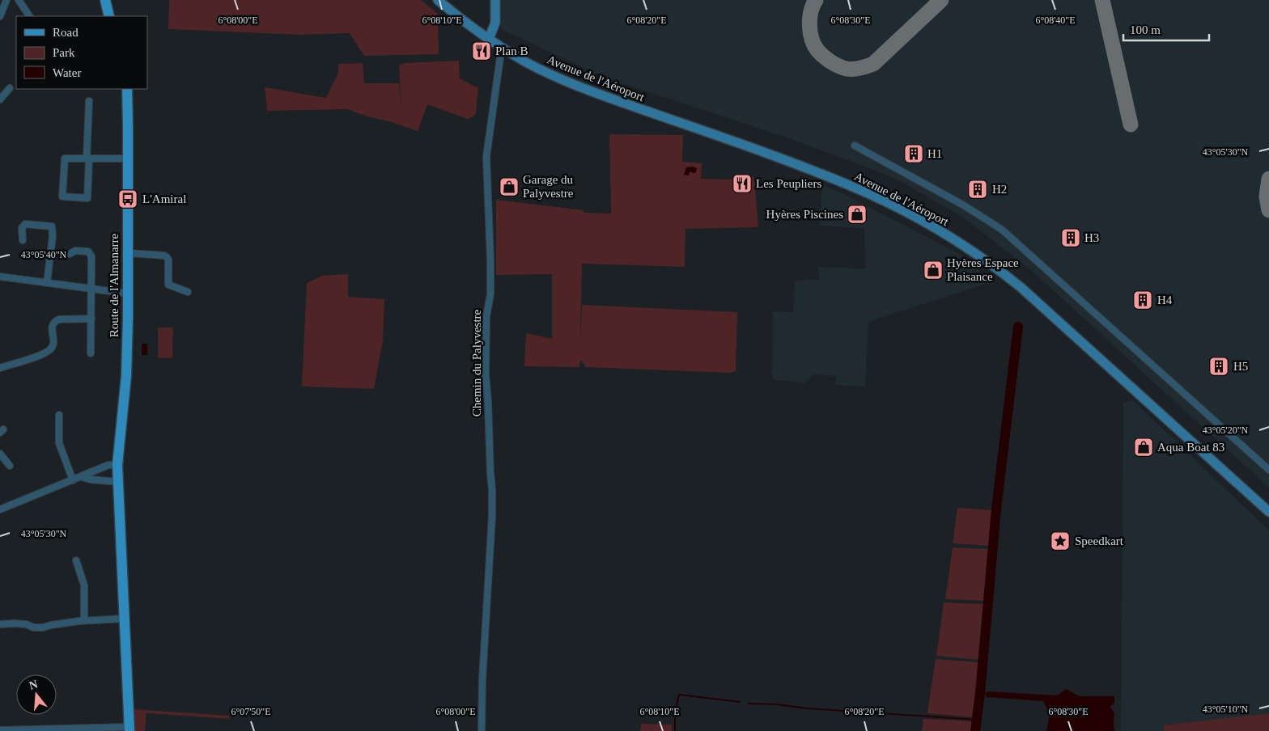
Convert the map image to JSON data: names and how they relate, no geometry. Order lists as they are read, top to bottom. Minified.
{"streets":{"main road":["Avenue de l'Aéroport","Route de l'Almanarre"],"street":["Chemin du Palyvestre"]},"crossings":[["Avenue de l'Aéroport","Chemin du Palyvestre"]],"places":{"restaurant":["Plan B","Les Peupliers"],"building":["H1","H2","H3","H4","H5"],"shop":["Garage du Palyvestre","Hyères Piscines","Hyères Espace Plaisance","Aqua Boat 83"],"bus stop":["L'Amiral"],"place":["Speedkart"]},"legend":["Road","Park","Water"],"scale_bar":"100 m","north":"top","coordinates":["6°08'40\"E","6°08'00\"E","6°08'10\"E","6°08'20\"E","6°08'30\"E","43°05'30\"N","43°05'40\"N","43°05'20\"N","43°05'10\"N","6°07'50\"E"]}
